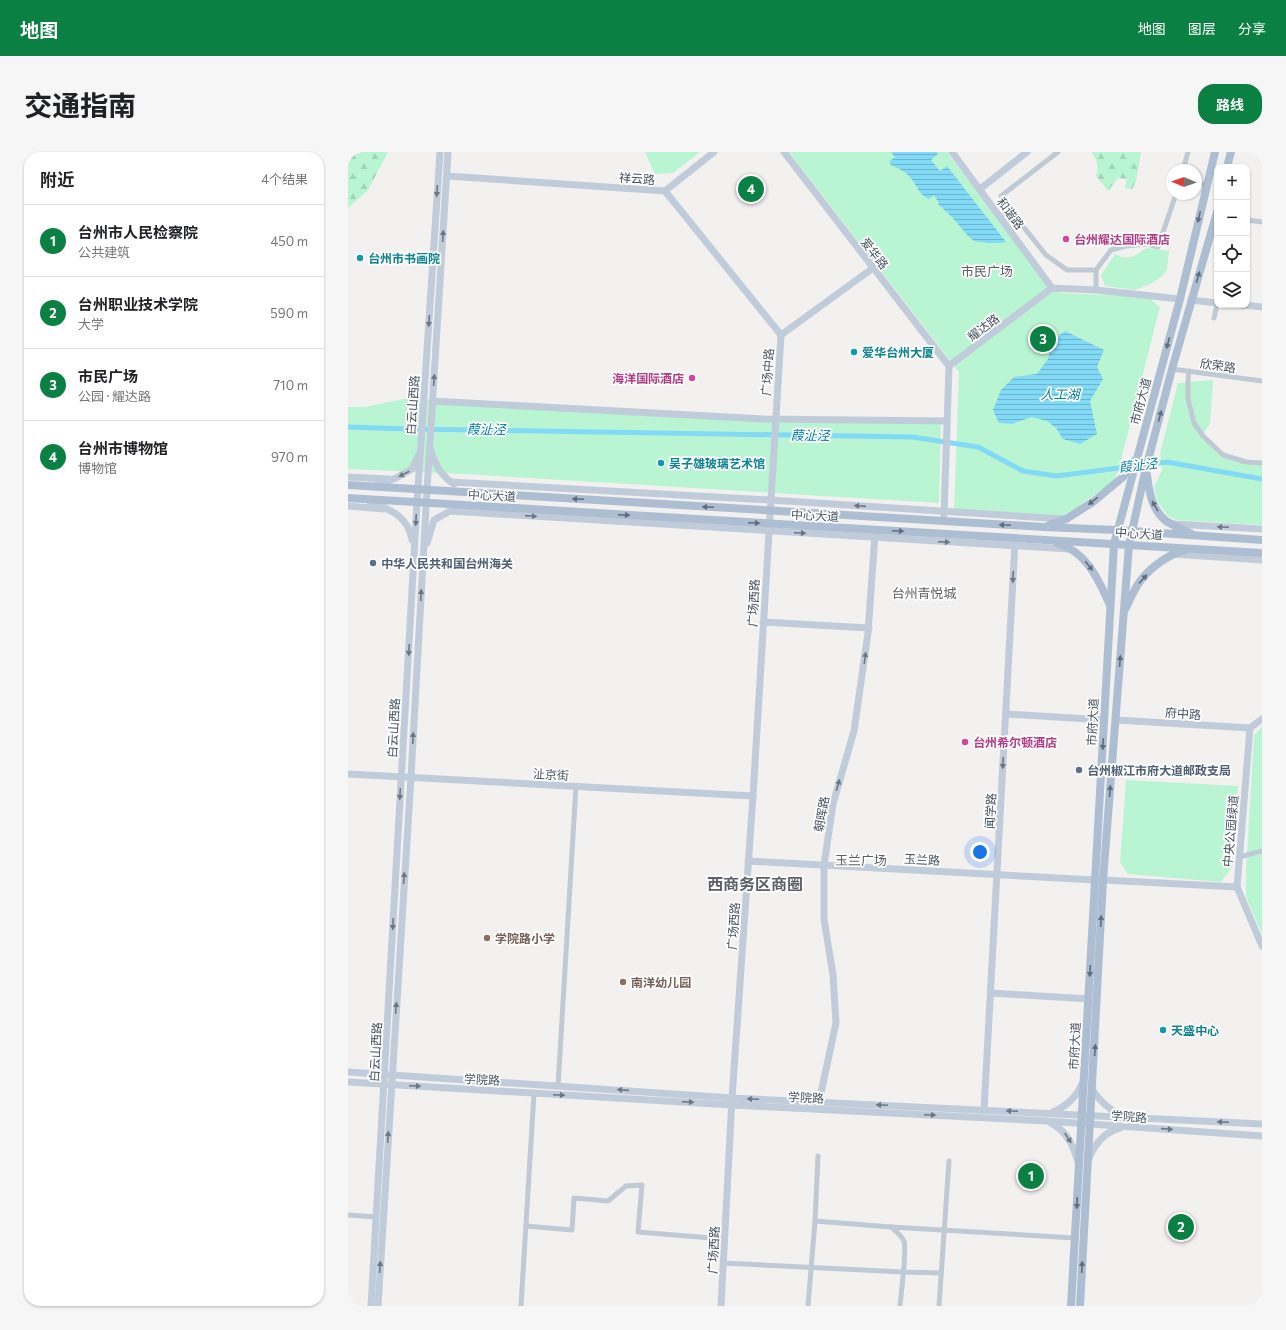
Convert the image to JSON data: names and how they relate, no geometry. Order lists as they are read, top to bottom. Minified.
{"streets":{"main road":["祥云路","和谐路","爱华路","耀达路","广场中路","市府大道","白云山西路","中心大道","广场西路","府中路","沚京街","闻学路","朝晖路","中央公园绿道","玉兰路","学院路"],"street":["欣荣路"]},"crossings":[["祥云路","广场中路"],["祥云路","白云山西路"],["和谐路","耀达路"],["爱华路","耀达路"],["爱华路","广场中路"],["欣荣路","市府大道"],["广场中路","广场西路"],["市府大道","中心大道"],["市府大道","府中路"],["市府大道","玉兰路"],["市府大道","学院路"],["白云山西路","中心大道"],["白云山西路","沚京街"],["白云山西路","学院路"],["中心大道","广场西路"],["中心大道","闻学路"],["中心大道","朝晖路"],["广场西路","沚京街"],["广场西路","玉兰路"],["广场西路","学院路"],["府中路","中央公园绿道"],["闻学路","玉兰路"],["闻学路","学院路"],["朝晖路","玉兰路"],["朝晖路","学院路"],["中央公园绿道","玉兰路"]],"one_way":["闻学路","朝晖路"],"districts":["市民广场","台州青悦城","玉兰广场","西商务区商圈"],"water":["人工湖","葭沚泾"],"places":["台州耀达国际酒店","台州市书画院","爱华台州大厦","海洋国际酒店","吴子雄玻璃艺术馆","中华人民共和国台州海关","台州希尔顿酒店","台州椒江市府大道邮政支局","学院路小学","南洋幼儿园","天盛中心"],"north":"left","page":{"header":"地图","nav":["地图","图层","分享"],"title":"交通指南","buttons":"路线","heading":["附近","4个结果"],"map_buttons":["+","−"],"pins":["4","3","1","2"],"list":[{"mark":"1","name":"台州市人民检察院","note":"公共建筑","value":"450 m"},{"mark":"2","name":"台州职业技术学院","note":"大学","value":"590 m"},{"mark":"3","name":"市民广场","note":"公园 · 耀达路","value":"710 m"},{"mark":"4","name":"台州市博物馆","note":"博物馆","value":"970 m"}]}}
